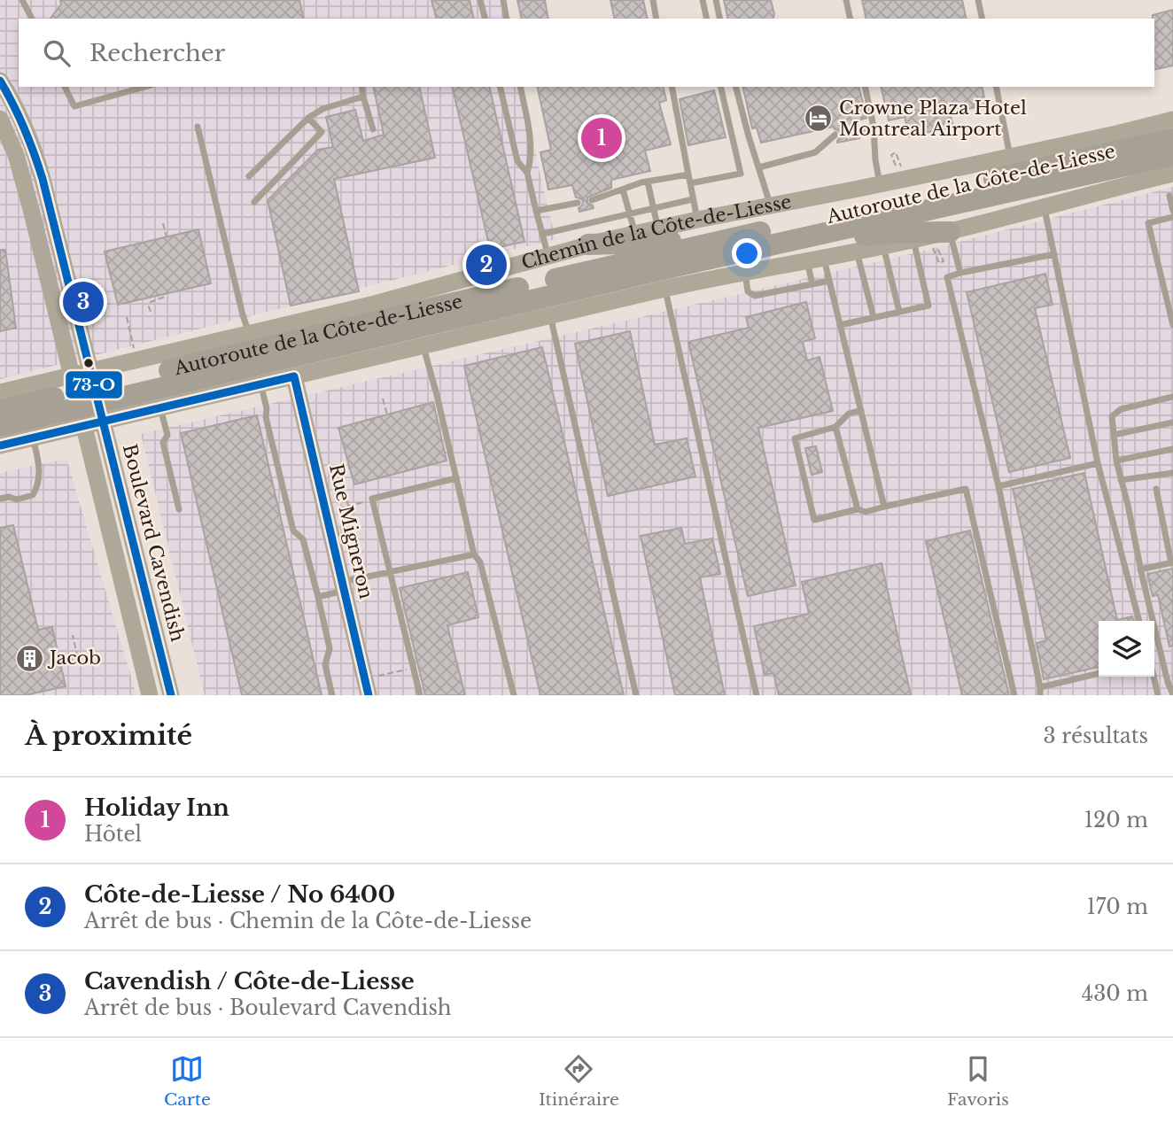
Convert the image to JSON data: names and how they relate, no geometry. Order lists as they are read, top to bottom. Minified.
{"streets":{"highway":["Autoroute de la Côte-de-Liesse","Chemin de la Côte-de-Liesse"],"main road":["Rue Migneron","Boulevard Cavendish"]},"crossings":[["Autoroute de la Côte-de-Liesse","Chemin de la Côte-de-Liesse"],["Chemin de la Côte-de-Liesse","Rue Migneron"]],"places":{"hotel":["Crowne Plaza Hotel Montreal Airport"],"building":["Jacob"]},"lines":["transit line 73-O"],"page":{"search":"Rechercher","pins":["1","2","3"],"heading":["À proximité","3 résultats"],"list":[{"mark":"1","name":"Holiday Inn","note":"Hôtel","value":"120 m"},{"mark":"2","name":"Côte-de-Liesse / No 6400","note":"Arrêt de bus · Chemin de la Côte-de-Liesse","value":"170 m"},{"mark":"3","name":"Cavendish / Côte-de-Liesse","note":"Arrêt de bus · Boulevard Cavendish","value":"430 m"}],"nav":["Carte","Itinéraire","Favoris"]}}
